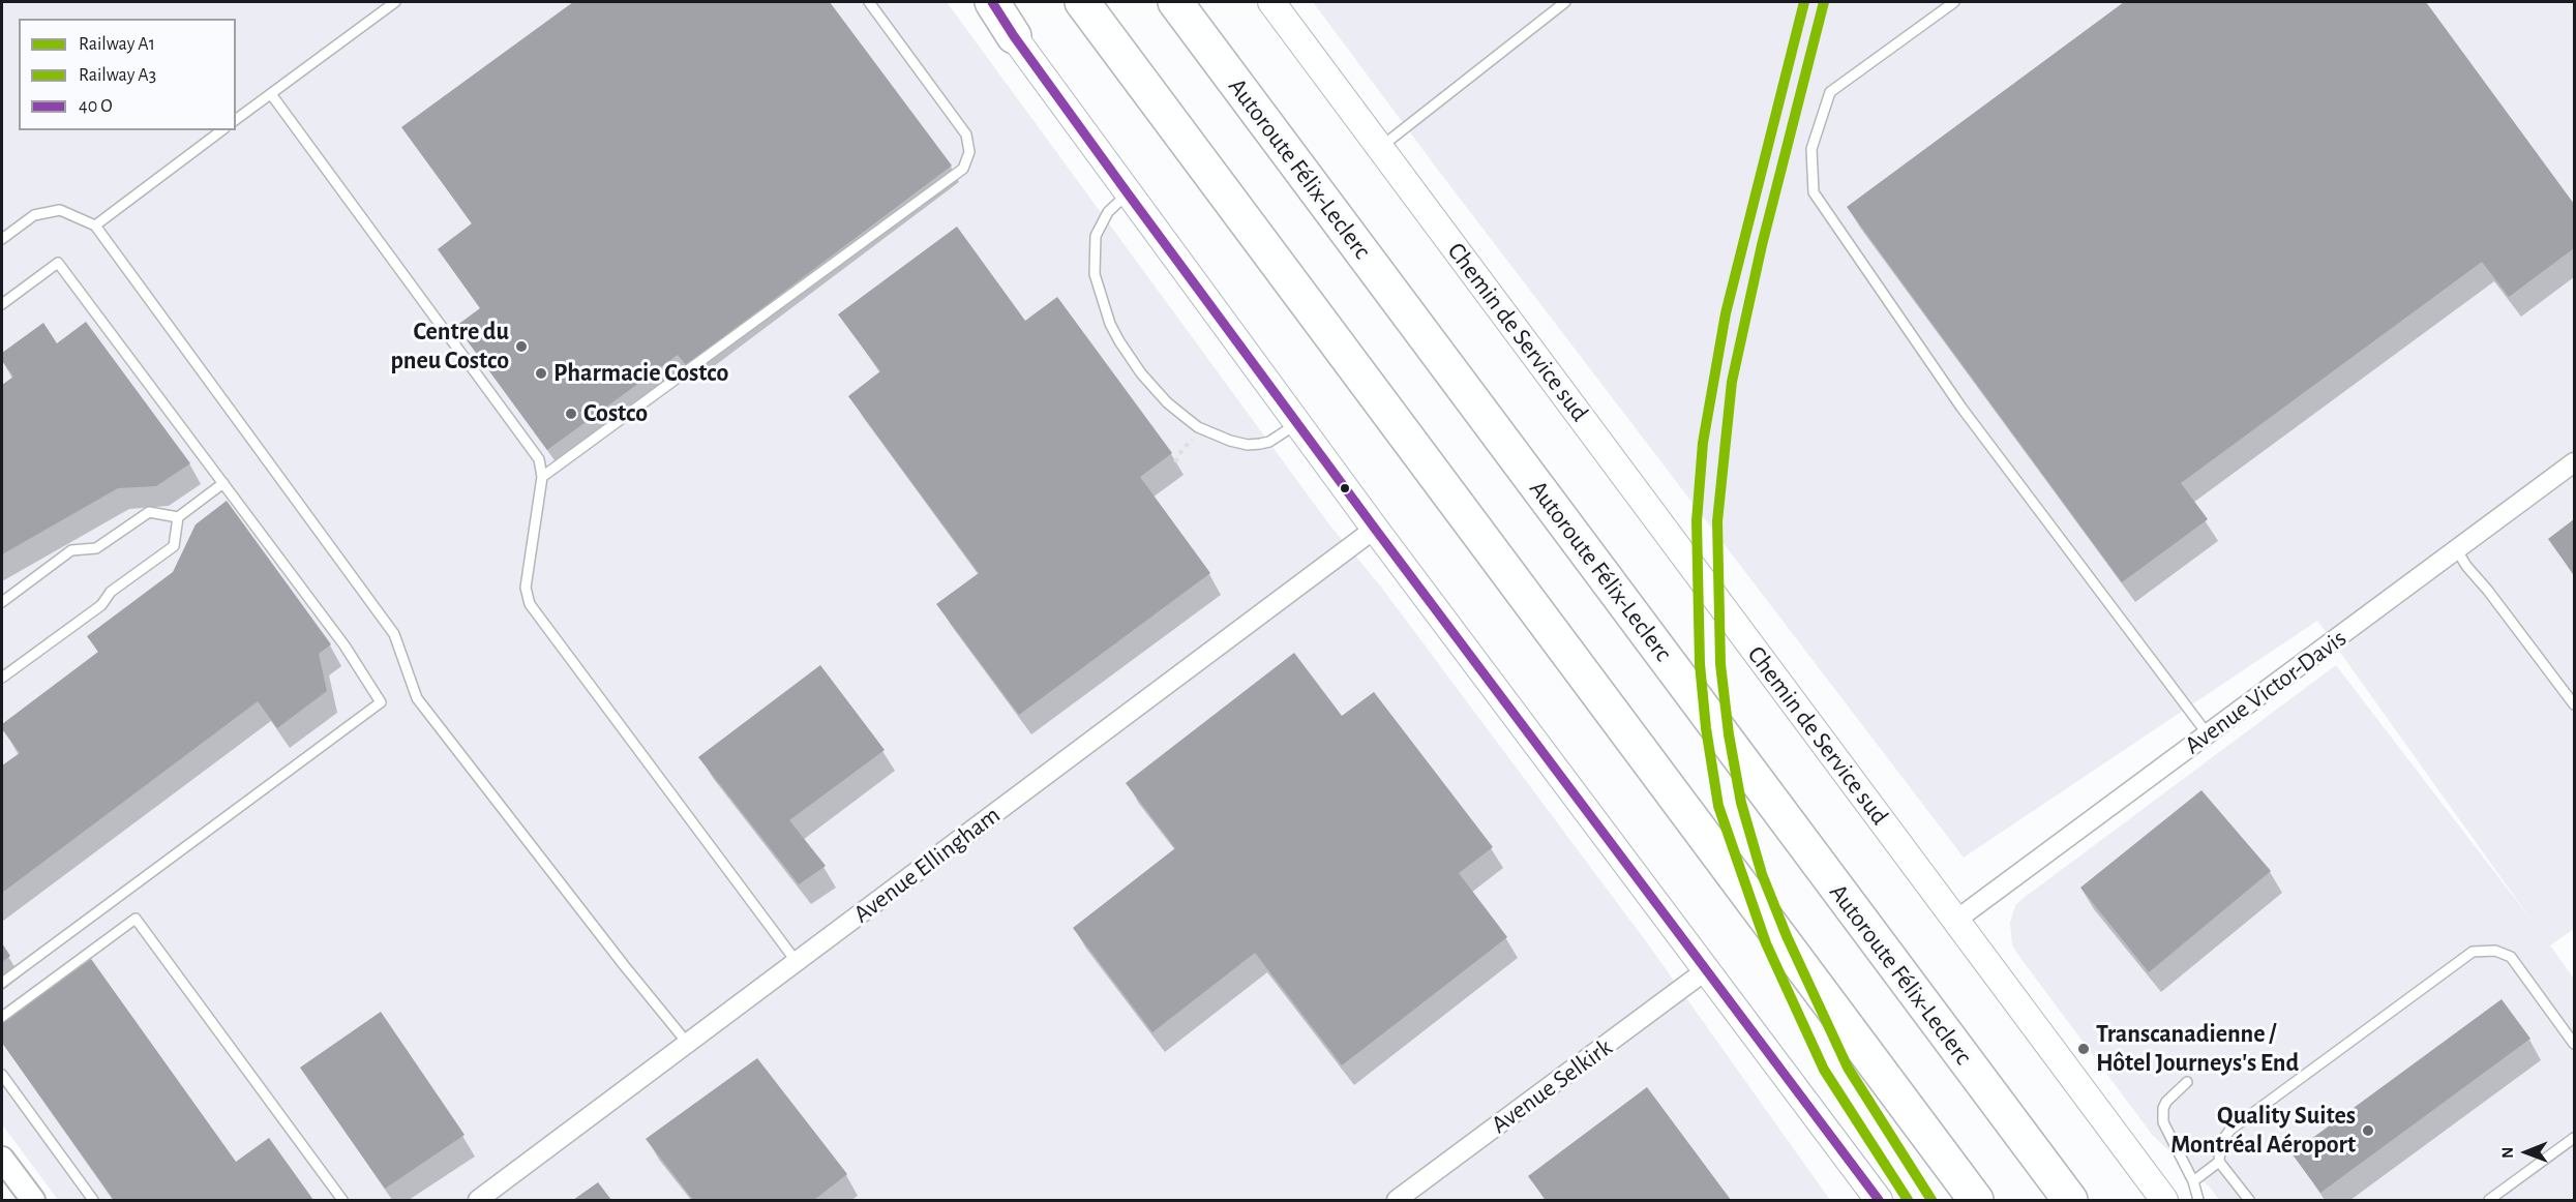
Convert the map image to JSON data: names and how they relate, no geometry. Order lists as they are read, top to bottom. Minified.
{"streets":{"highway":["Autoroute Félix-Leclerc"],"main road":["Chemin de Service sud"],"street":["Avenue Victor-Davis","Avenue Ellingham","Avenue Selkirk"]},"crossings":[["Chemin de Service sud","Avenue Victor-Davis"]],"places":["Centre du pneu Costco","Pharmacie Costco","Costco","Transcanadienne / Hôtel Journeys's End","Quality Suites Montréal Aéroport"],"lines":["rail line A1","rail line A3"],"legend":["Railway A1","Railway A3","40 O"],"north":"left"}
